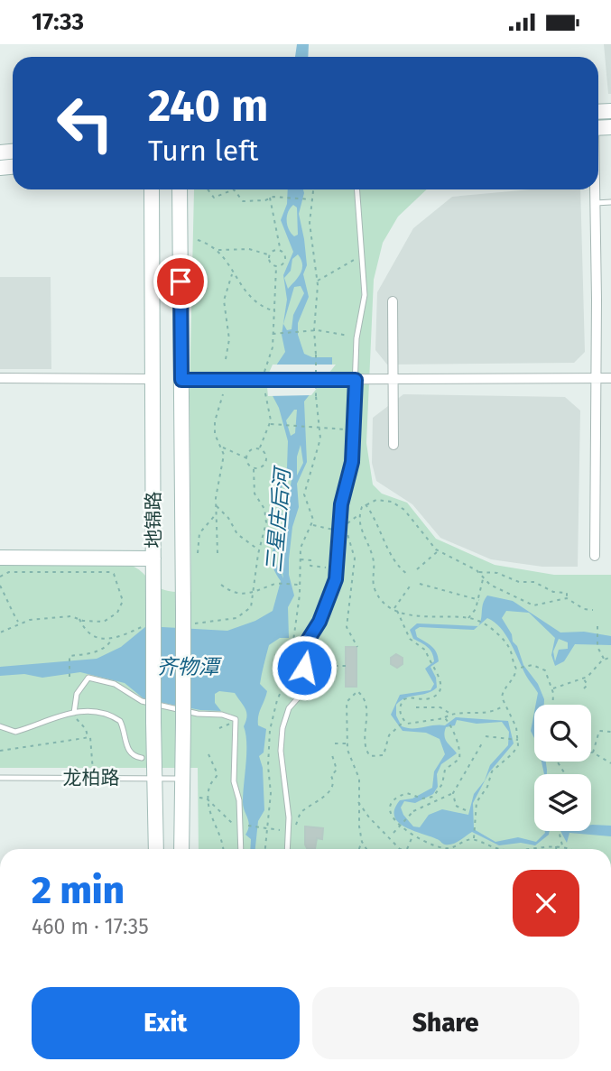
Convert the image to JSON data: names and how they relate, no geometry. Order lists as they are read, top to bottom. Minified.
{"streets":{"street":["地锦路"],"lane":["龙柏路"]},"crossings":[["地锦路","龙柏路"]],"water":["三星庄后河","齐物潭"],"page":{"status":"17:33","turn":["240 m","Turn left"],"heading":["2 min","460 m · 17:35"],"buttons":["Exit","Share"]}}
